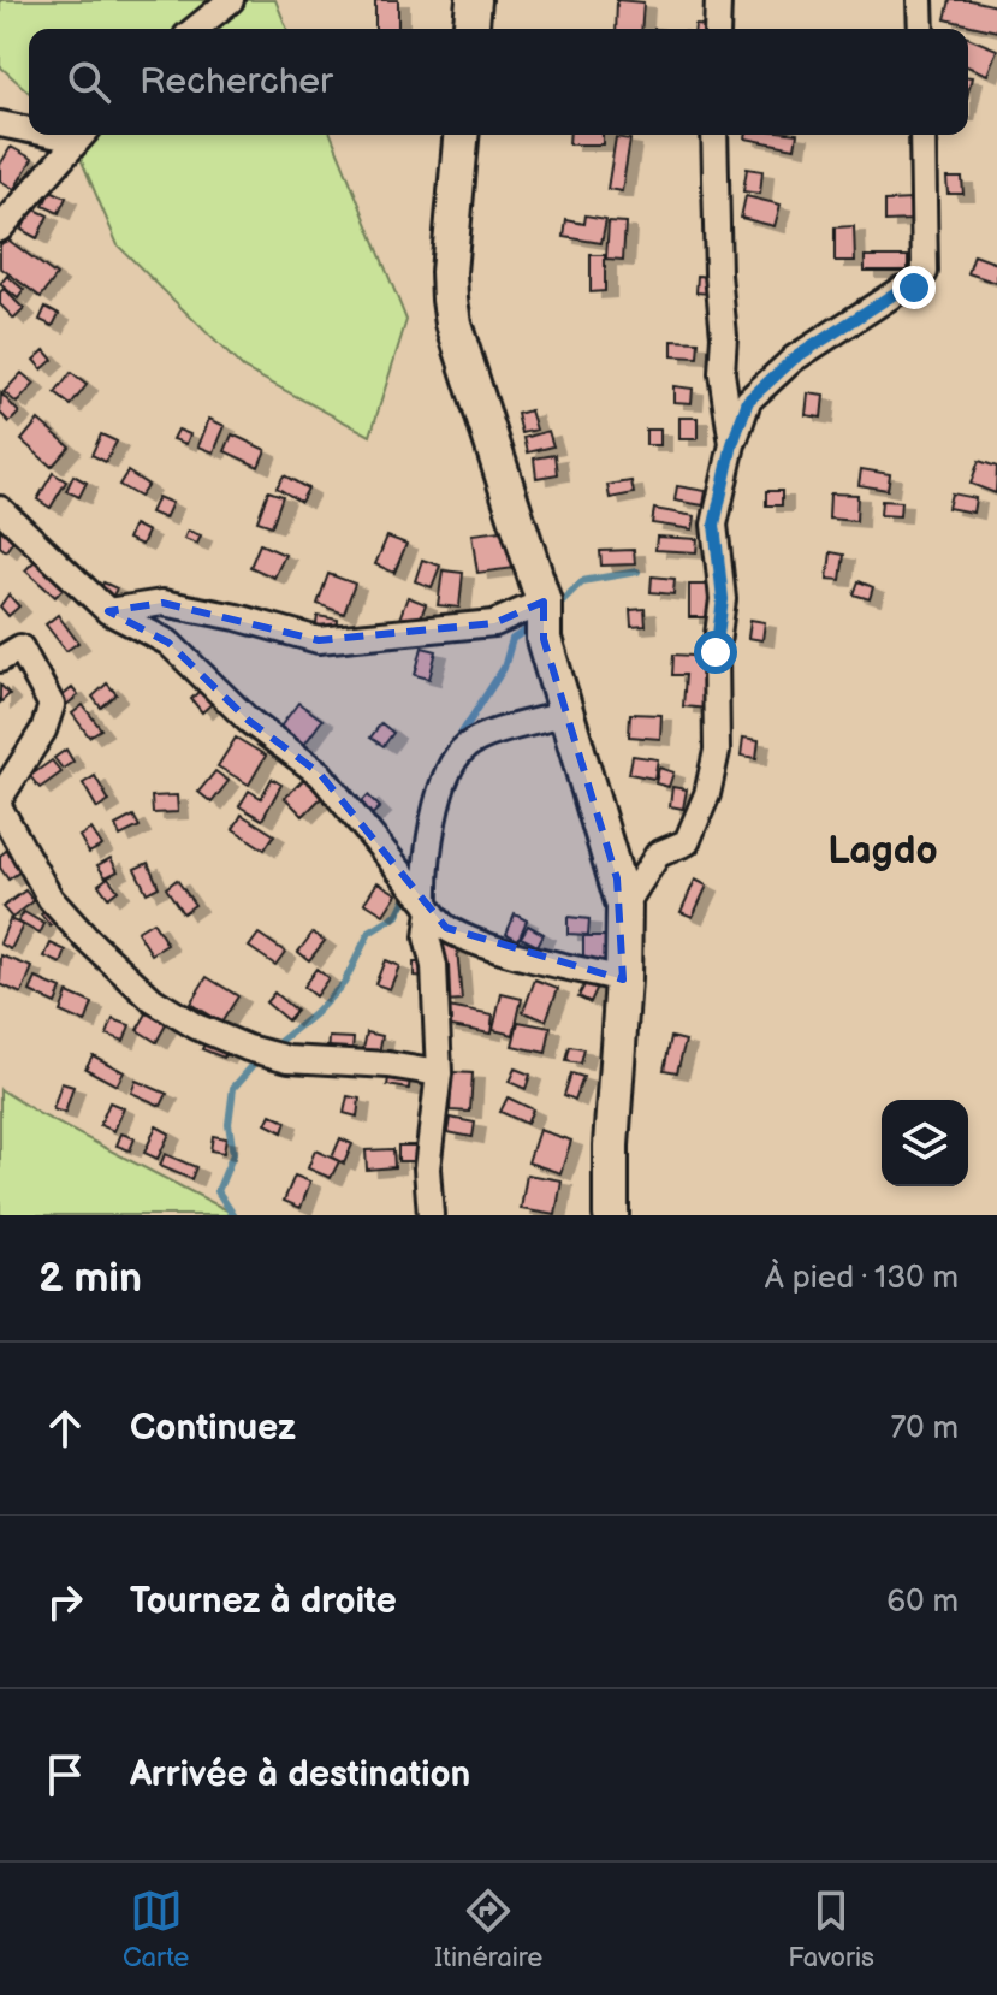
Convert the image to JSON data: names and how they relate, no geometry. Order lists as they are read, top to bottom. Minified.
{"districts":["Lagdo"],"page":{"search":"Rechercher","heading":["2 min","À pied · 130 m"],"list":[["Continuez","70 m"],["Tournez à droite","60 m"],"Arrivée à destination"],"nav":["Carte","Itinéraire","Favoris"]}}
